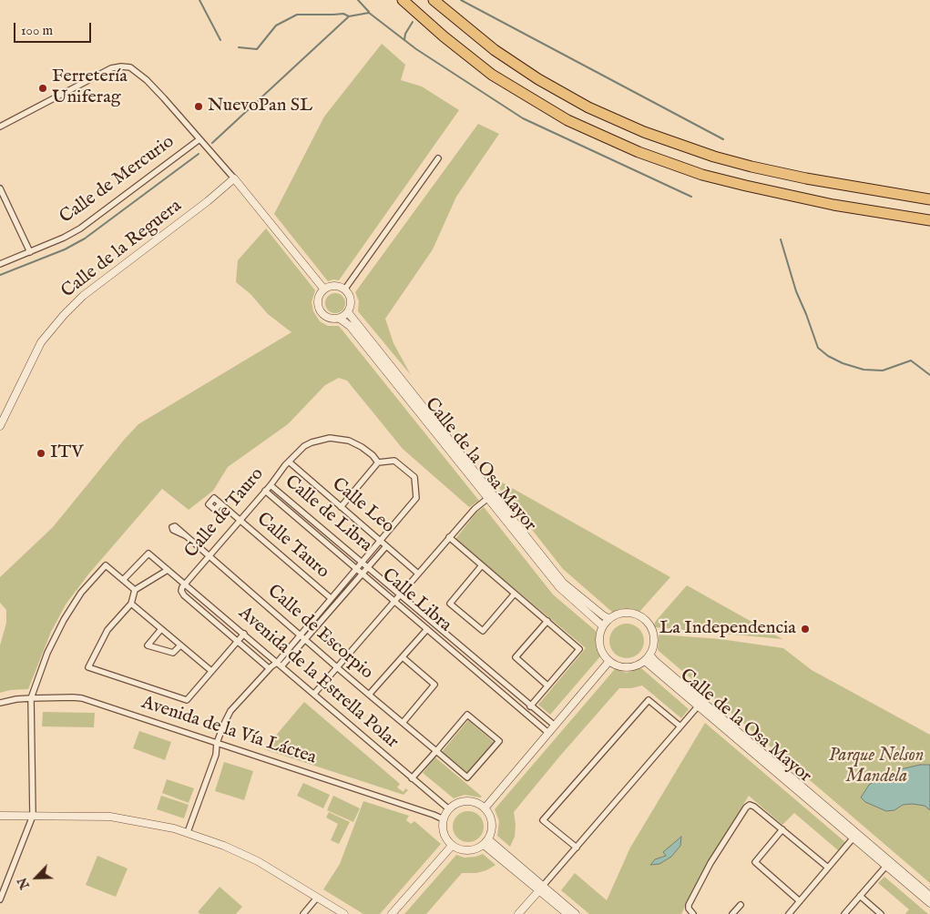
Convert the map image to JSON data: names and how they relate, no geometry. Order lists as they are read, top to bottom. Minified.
{"streets":{"street":["Calle de Mercurio","Calle de la Reguera","Calle de la Osa Mayor","Calle Leo","Calle de Tauro","Calle de Libra","Calle Tauro","Calle Libra","Calle de Escorpio","Avenida de la Estrella Polar","Avenida de la Vía Láctea"]},"crossings":[["Calle Leo","Calle de Tauro"],["Calle de Tauro","Calle de Libra"],["Calle de Tauro","Calle Tauro"],["Calle de Tauro","Calle Libra"],["Calle de Tauro","Calle de Escorpio"],["Calle de Tauro","Avenida de la Estrella Polar"],["Calle de Escorpio","Avenida de la Estrella Polar"],["Avenida de la Estrella Polar","Avenida de la Vía Láctea"]],"parks":["Parque Nelson Mandela"],"places":["Ferretería Uniferag","NuevoPan SL","ITV","La Independencia"],"scale_bar":"100 m","north":"bottom left"}
